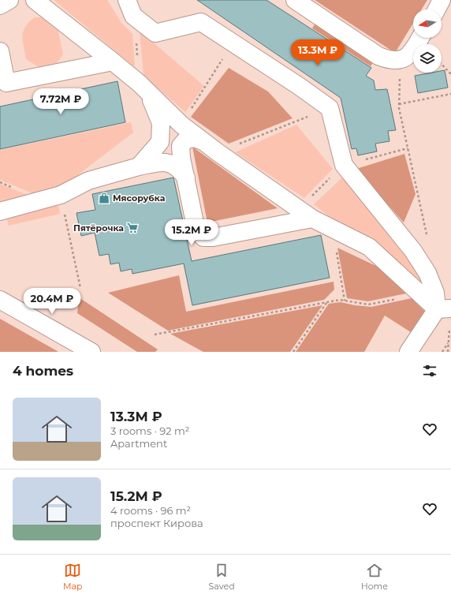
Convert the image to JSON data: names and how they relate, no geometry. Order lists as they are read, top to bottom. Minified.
{"places":{"shop":["Мясорубка"],"supermarket":["Пятёрочка"]},"north":"left","page":{"price":["13.3M ₽","7.72M ₽","15.2M ₽","20.4M ₽"],"heading":"4 homes","list":[{"name":"13.3M ₽","note":"3 rooms · 92 m² · Apartment"},{"name":"15.2M ₽","note":"4 rooms · 96 m² · проспект Кирова"}],"tabs":["Map","Saved","Home"]}}
